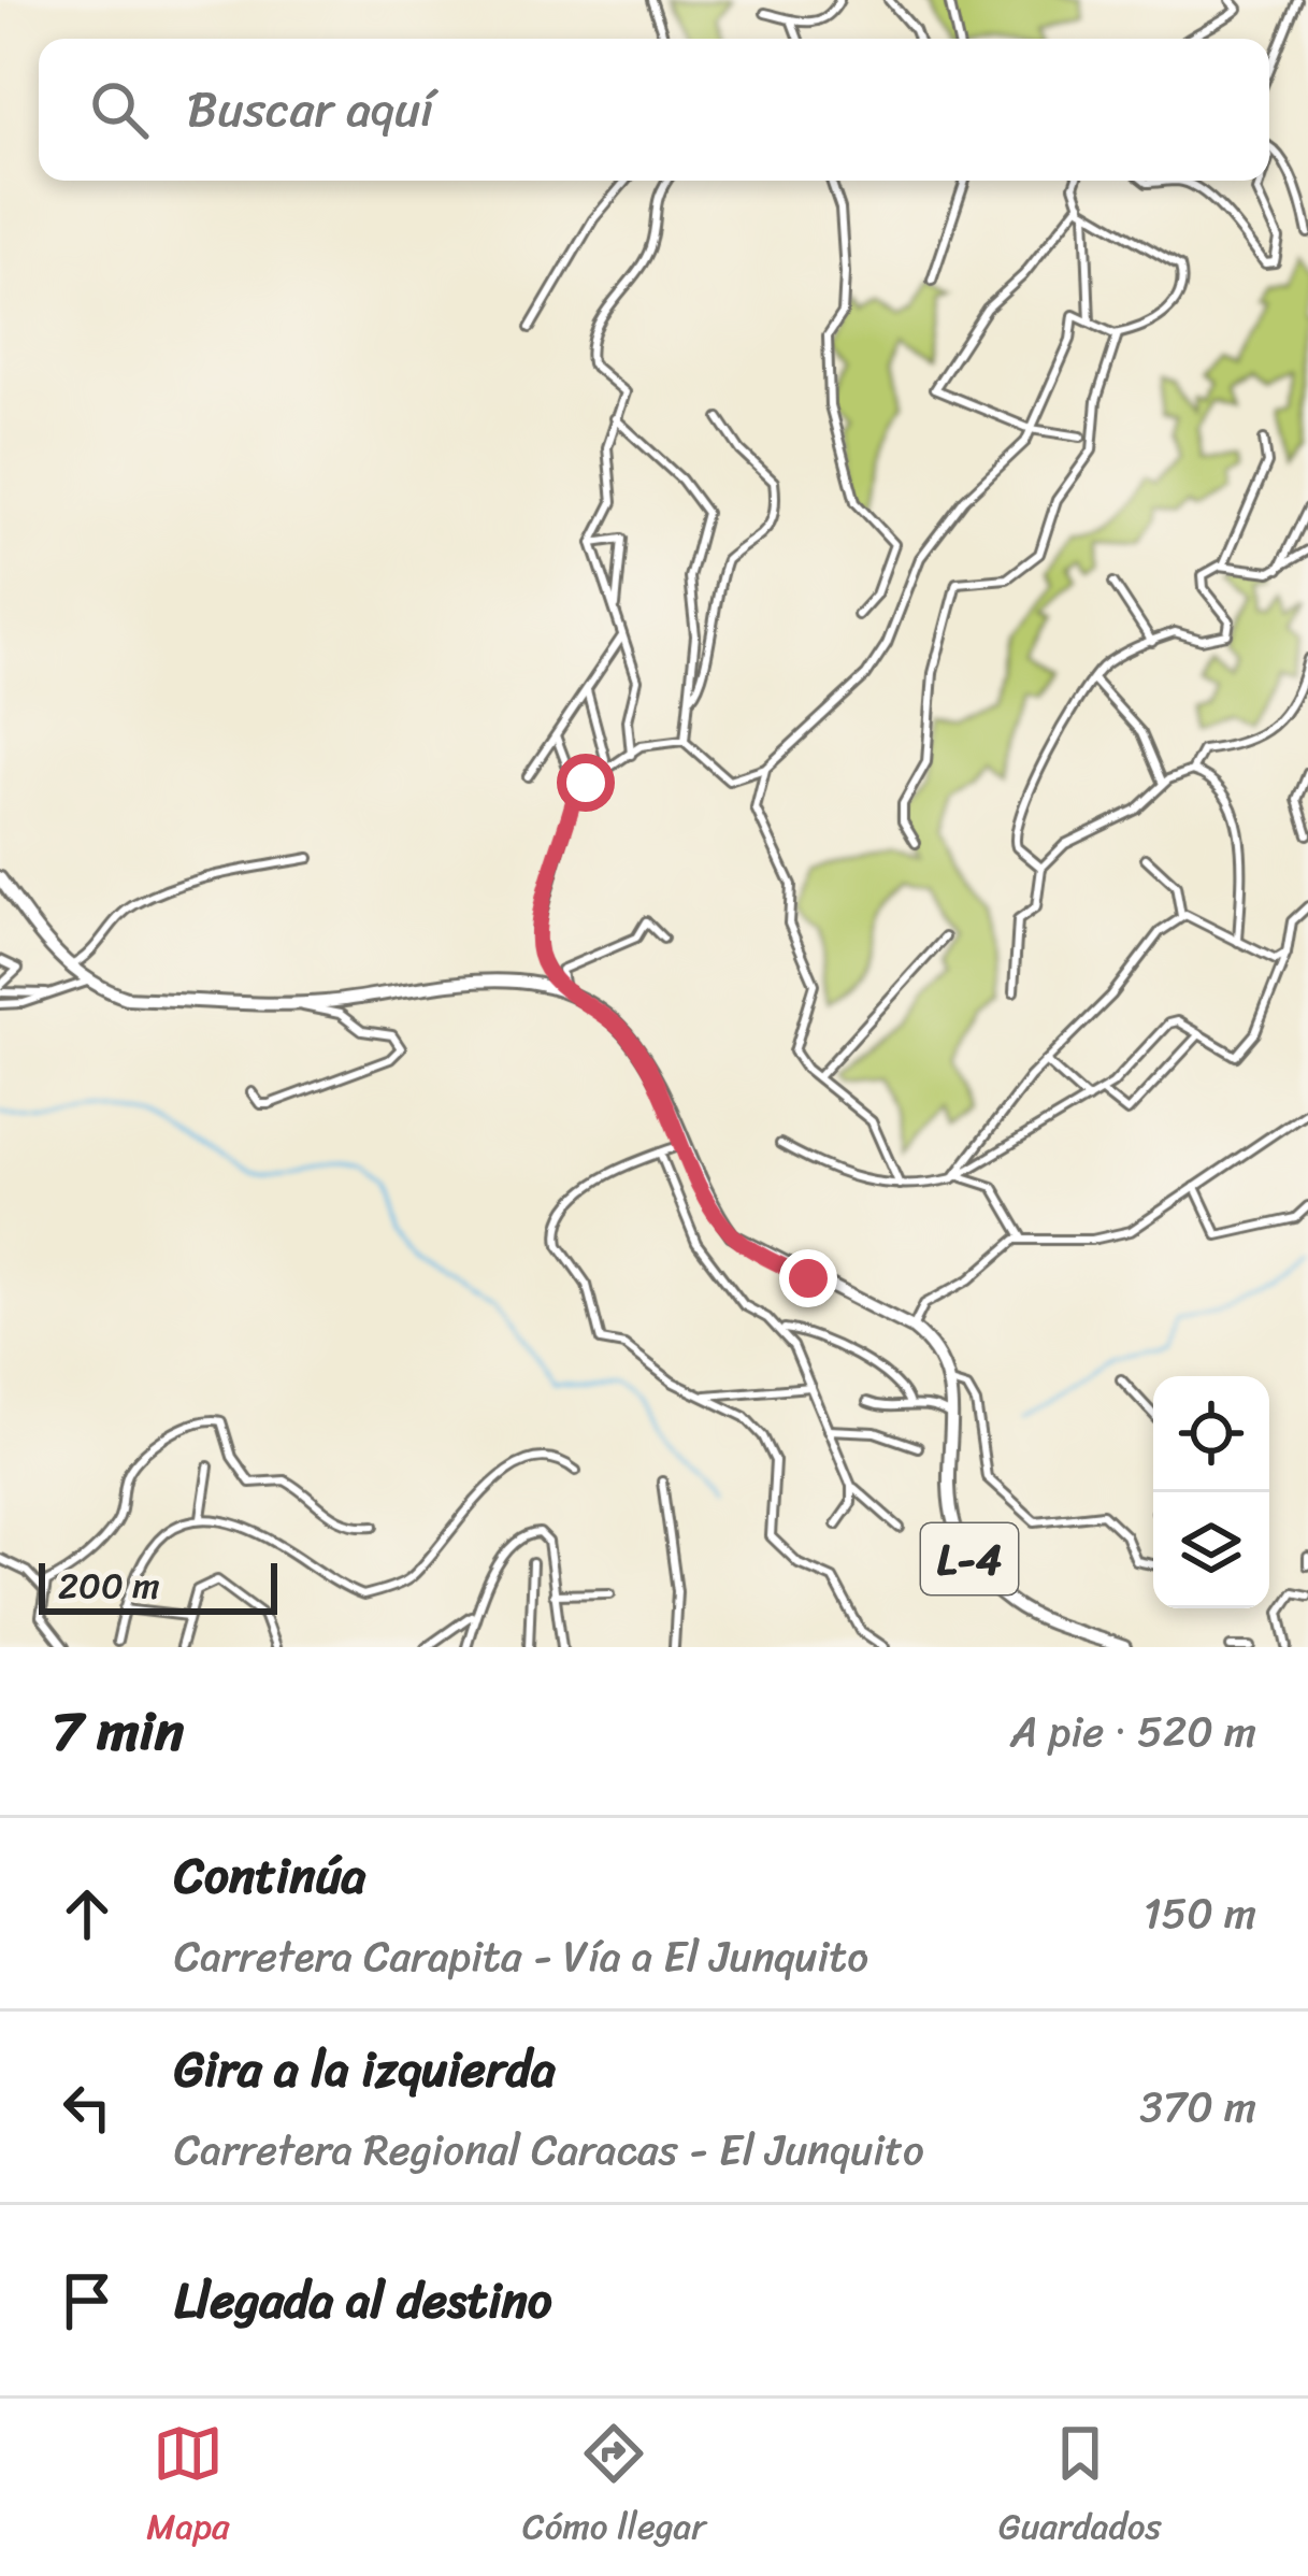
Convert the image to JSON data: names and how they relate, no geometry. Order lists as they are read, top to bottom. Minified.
{"streets":{"main road":["L-4"]},"scale_bar":"200 m","page":{"search":"Buscar aquí","scale":"200 m","heading":["7 min","A pie · 520 m"],"list":[["Continúa","Carretera Carapita - Vía a El Junquito","150 m"],["Gira a la izquierda","Carretera Regional Caracas - El Junquito","370 m"],"Llegada al destino"],"nav":["Mapa","Cómo llegar","Guardados"]}}
